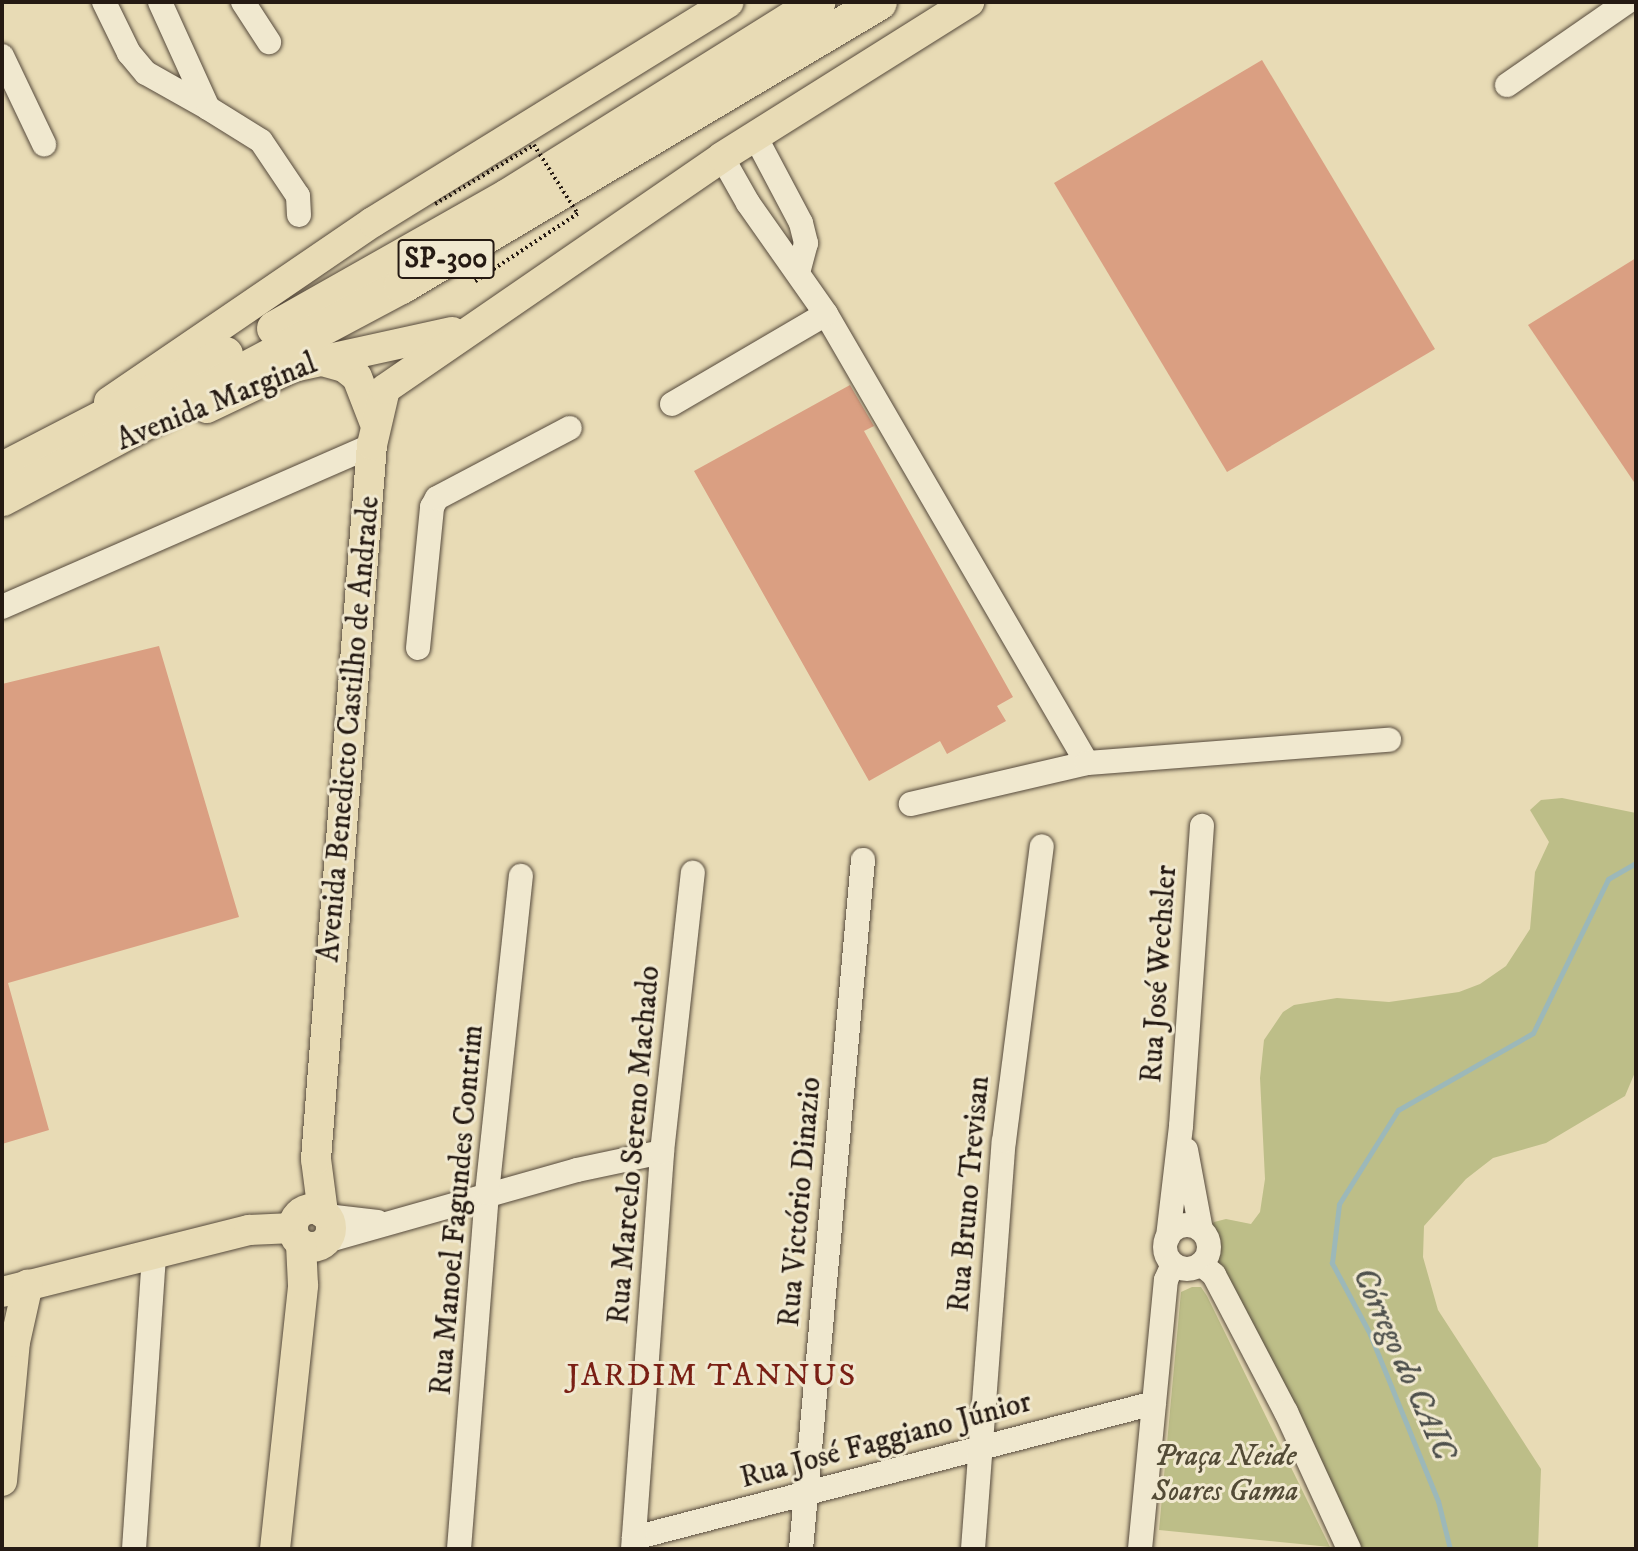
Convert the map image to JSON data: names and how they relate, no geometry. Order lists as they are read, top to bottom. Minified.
{"streets":{"highway":["SP-300"],"main road":["Avenida Marginal","Avenida Benedicto Castilho de Andrade"],"street":["Rua José Wechsler","Rua Marcelo Sereno Machado","Rua Bruno Trevisan","Rua Victório Dinazio","Rua Manoel Fagundes Contrim","Rua José Faggiano Júnior"]},"crossings":[["SP-300","Avenida Marginal"],["Avenida Marginal","Avenida Benedicto Castilho de Andrade"],["Rua Marcelo Sereno Machado","Rua José Faggiano Júnior"],["Rua Bruno Trevisan","Rua José Faggiano Júnior"],["Rua Victório Dinazio","Rua José Faggiano Júnior"]],"districts":["JARDIM TANNUS"],"water":["Córrego do CAIC"],"parks":["Praça Neide Soares Gama"]}
